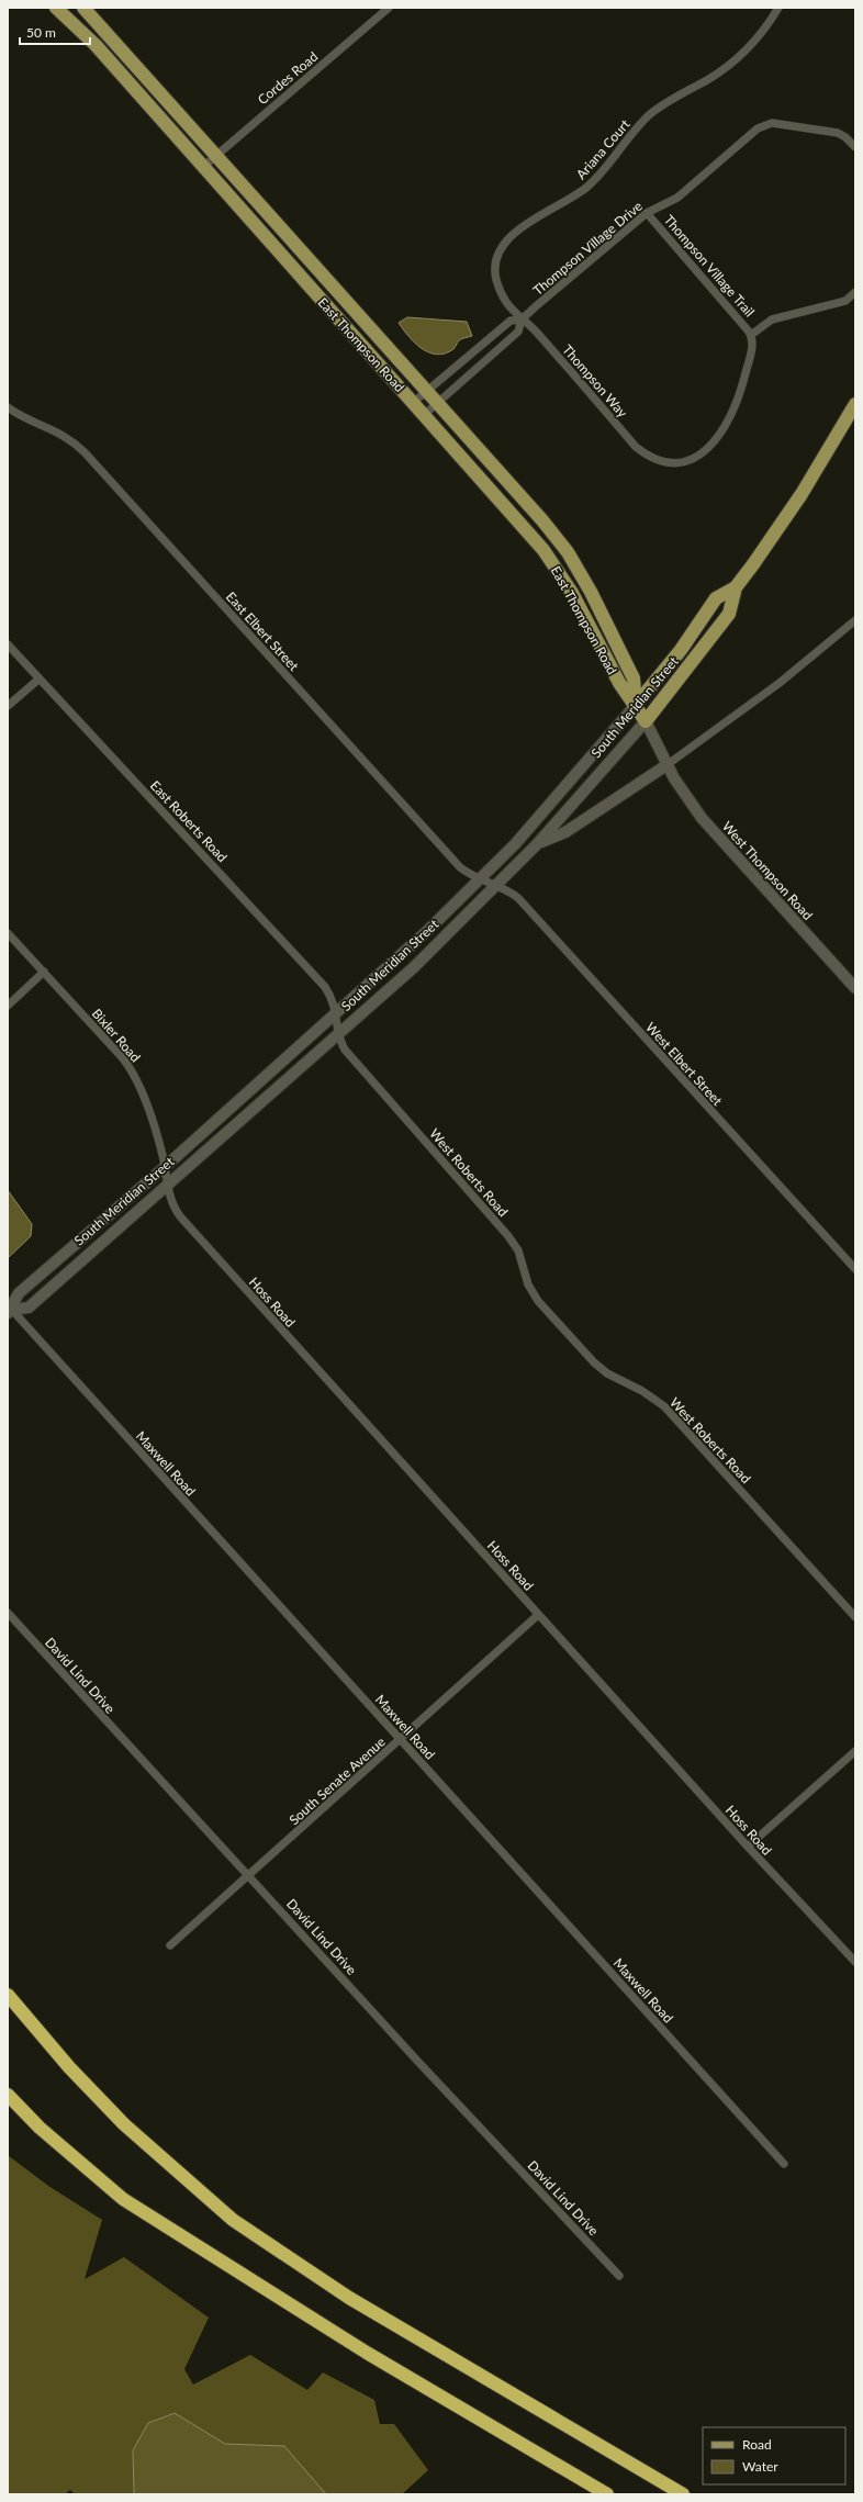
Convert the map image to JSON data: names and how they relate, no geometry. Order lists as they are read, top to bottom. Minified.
{"streets":{"main road":["East Thompson Road","South Meridian Street","West Thompson Road"],"street":["Cordes Road","Ariana Court","Thompson Village Drive","Thompson Village Trail","Thompson Way","East Elbert Street","East Roberts Road","Bixler Road","West Elbert Street","West Roberts Road","Hoss Road","Maxwell Road","David Lind Drive","South Senate Avenue"]},"crossings":[["Cordes Road","East Thompson Road"],["Ariana Court","Thompson Village Drive"],["Ariana Court","Thompson Way"],["Thompson Village Drive","Thompson Village Trail"],["Thompson Village Drive","East Thompson Road"],["Thompson Village Drive","Thompson Way"],["Thompson Village Trail","Thompson Way"],["East Thompson Road","South Meridian Street"],["East Thompson Road","West Thompson Road"],["East Elbert Street","South Meridian Street"],["East Elbert Street","West Elbert Street"],["South Meridian Street","East Roberts Road"],["South Meridian Street","West Thompson Road"],["South Meridian Street","Bixler Road"],["South Meridian Street","West Elbert Street"],["South Meridian Street","West Roberts Road"],["South Meridian Street","Hoss Road"],["South Meridian Street","Maxwell Road"],["East Roberts Road","West Roberts Road"],["Bixler Road","Hoss Road"],["Hoss Road","South Senate Avenue"],["Maxwell Road","South Senate Avenue"],["David Lind Drive","South Senate Avenue"]],"legend":["Road","Water"],"scale_bar":"50 m"}
